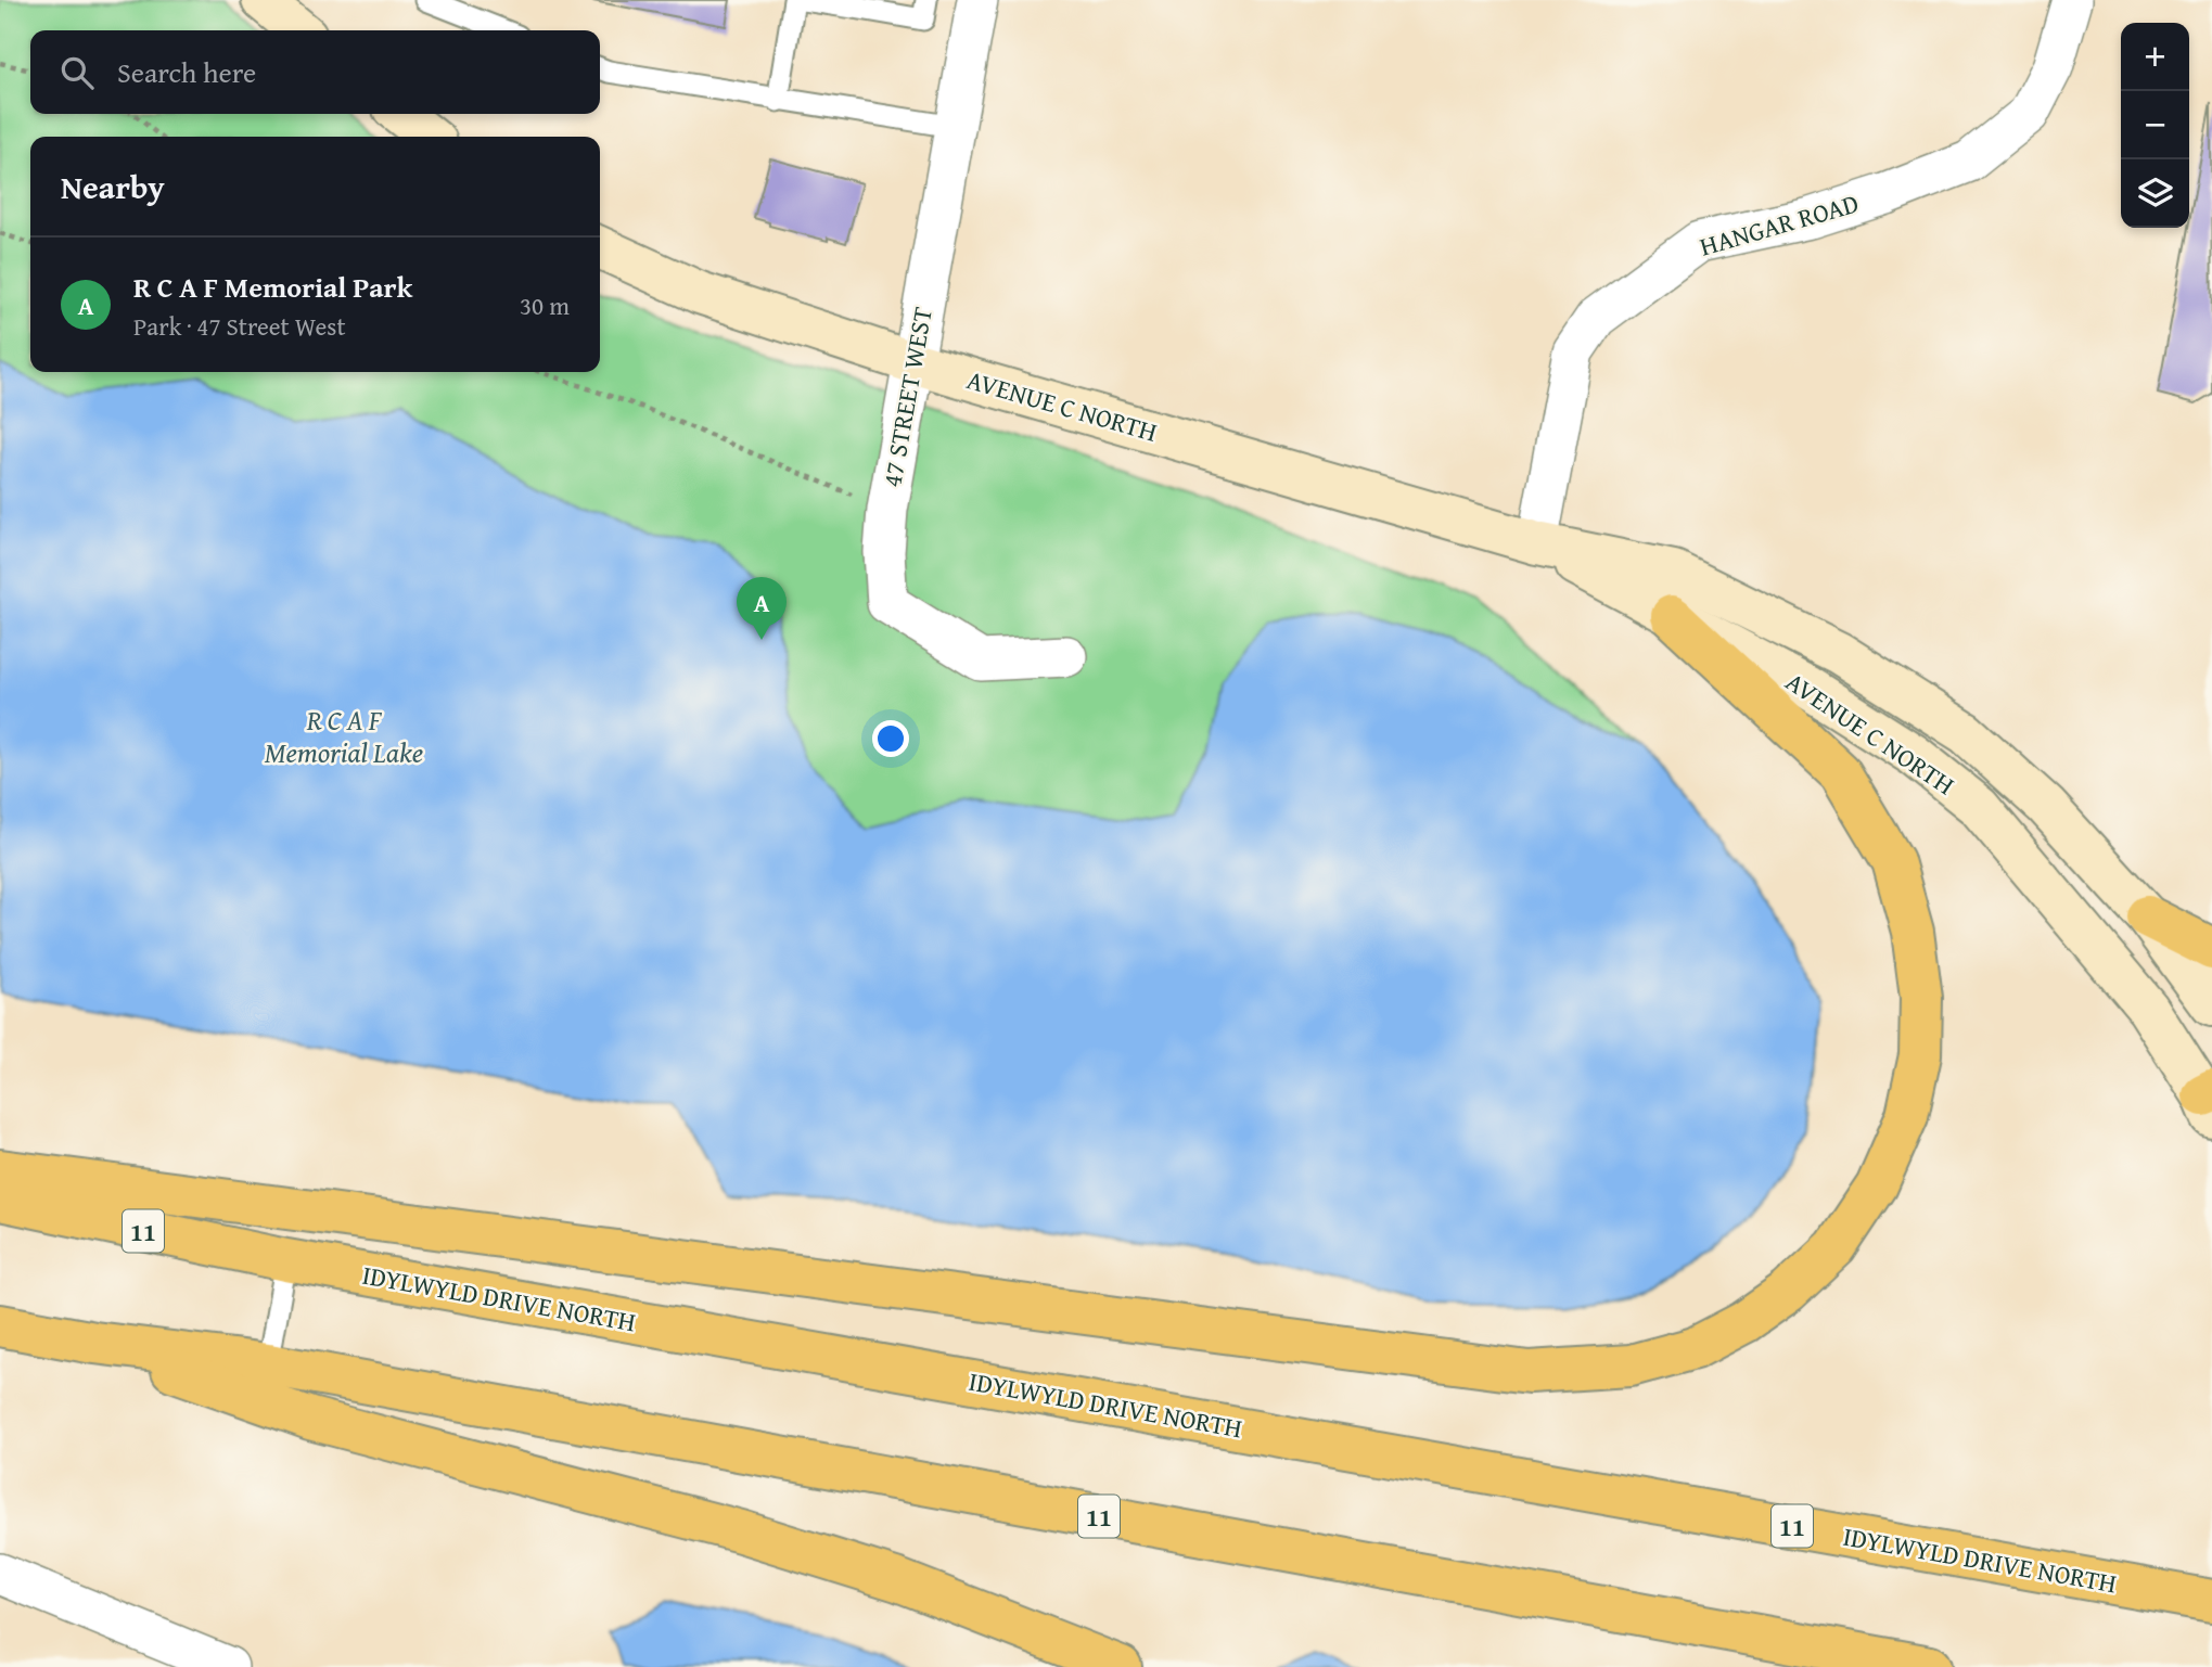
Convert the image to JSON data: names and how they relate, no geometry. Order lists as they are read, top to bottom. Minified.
{"streets":{"highway":["11","IDYLWYLD DRIVE NORTH"],"main road":["AVENUE C NORTH"],"street":["HANGAR ROAD","47 STREET WEST"]},"crossings":[["HANGAR ROAD","AVENUE C NORTH"],["47 STREET WEST","AVENUE C NORTH"]],"water":["R C A F Memorial Lake"],"page":{"map_buttons":["+","−"],"search":"Search here","heading":"Nearby","list":[{"mark":"A","name":"R C A F Memorial Park","note":"Park · 47 Street West","value":"30 m"}],"pins":"A"}}
